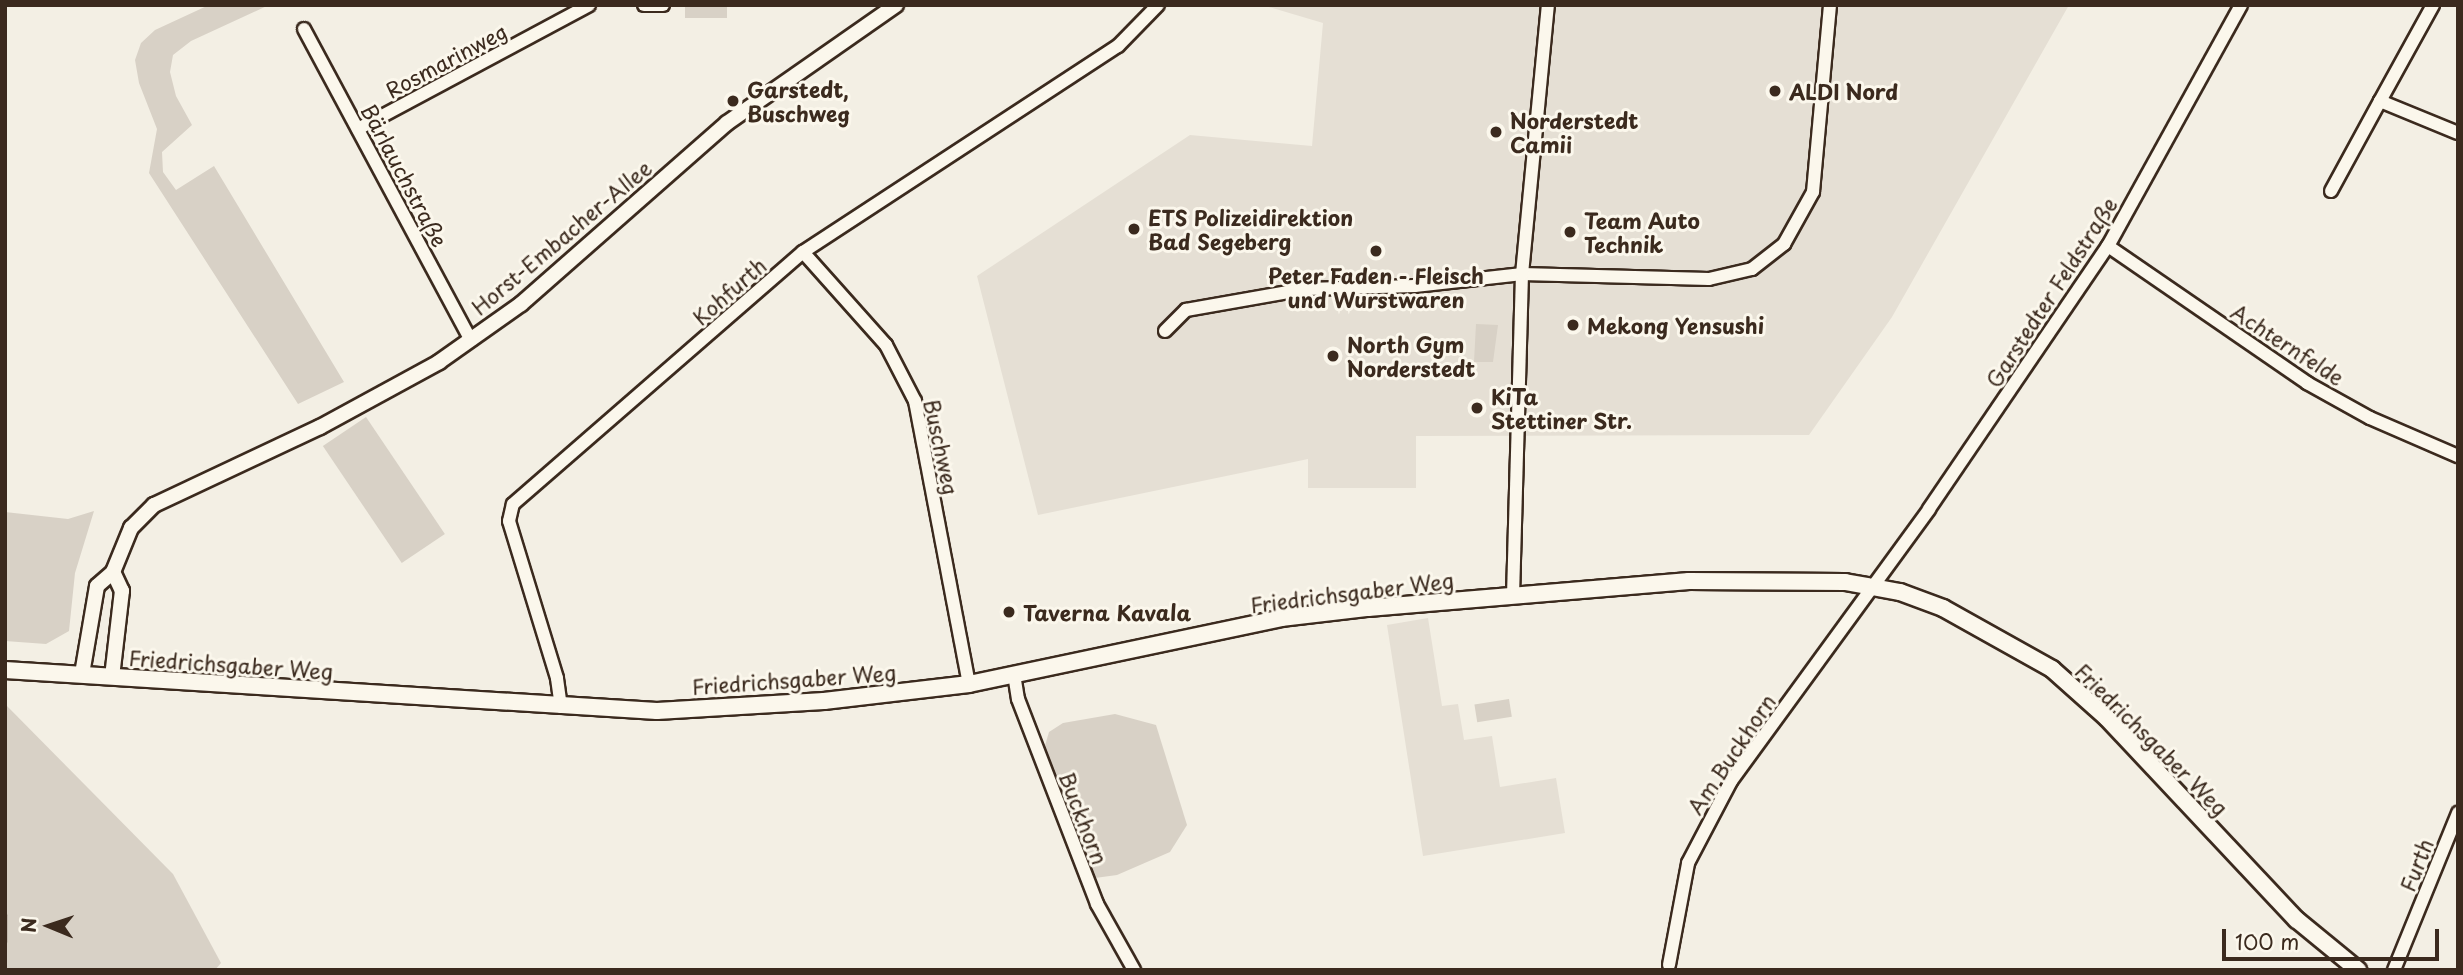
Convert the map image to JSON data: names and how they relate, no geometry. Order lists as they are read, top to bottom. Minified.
{"streets":{"main road":["Friedrichsgaber Weg"],"street":["Rosmarinweg","Bärlauchstraße","Horst-Embacher-Allee","Kohfurth","Garstedter Feldstraße","Achternfelde","Buschweg","Am Buckhorn","Buckhorn","Furth"]},"crossings":[["Rosmarinweg","Bärlauchstraße"],["Bärlauchstraße","Horst-Embacher-Allee"],["Horst-Embacher-Allee","Friedrichsgaber Weg"],["Kohfurth","Buschweg"],["Kohfurth","Friedrichsgaber Weg"],["Garstedter Feldstraße","Achternfelde"],["Garstedter Feldstraße","Friedrichsgaber Weg"],["Garstedter Feldstraße","Am Buckhorn"],["Buschweg","Friedrichsgaber Weg"],["Friedrichsgaber Weg","Am Buckhorn"],["Friedrichsgaber Weg","Buckhorn"]],"places":["ALDI Nord","Garstedt, Buschweg","Norderstedt Camii","ETS Polizeidirektion Bad Segeberg","Team Auto Technik","Peter Faden - Fleisch und Wurstwaren","Mekong Yensushi","North Gym Norderstedt","KiTa Stettiner Str.","Taverna Kavala"],"scale_bar":"100 m","north":"left"}
